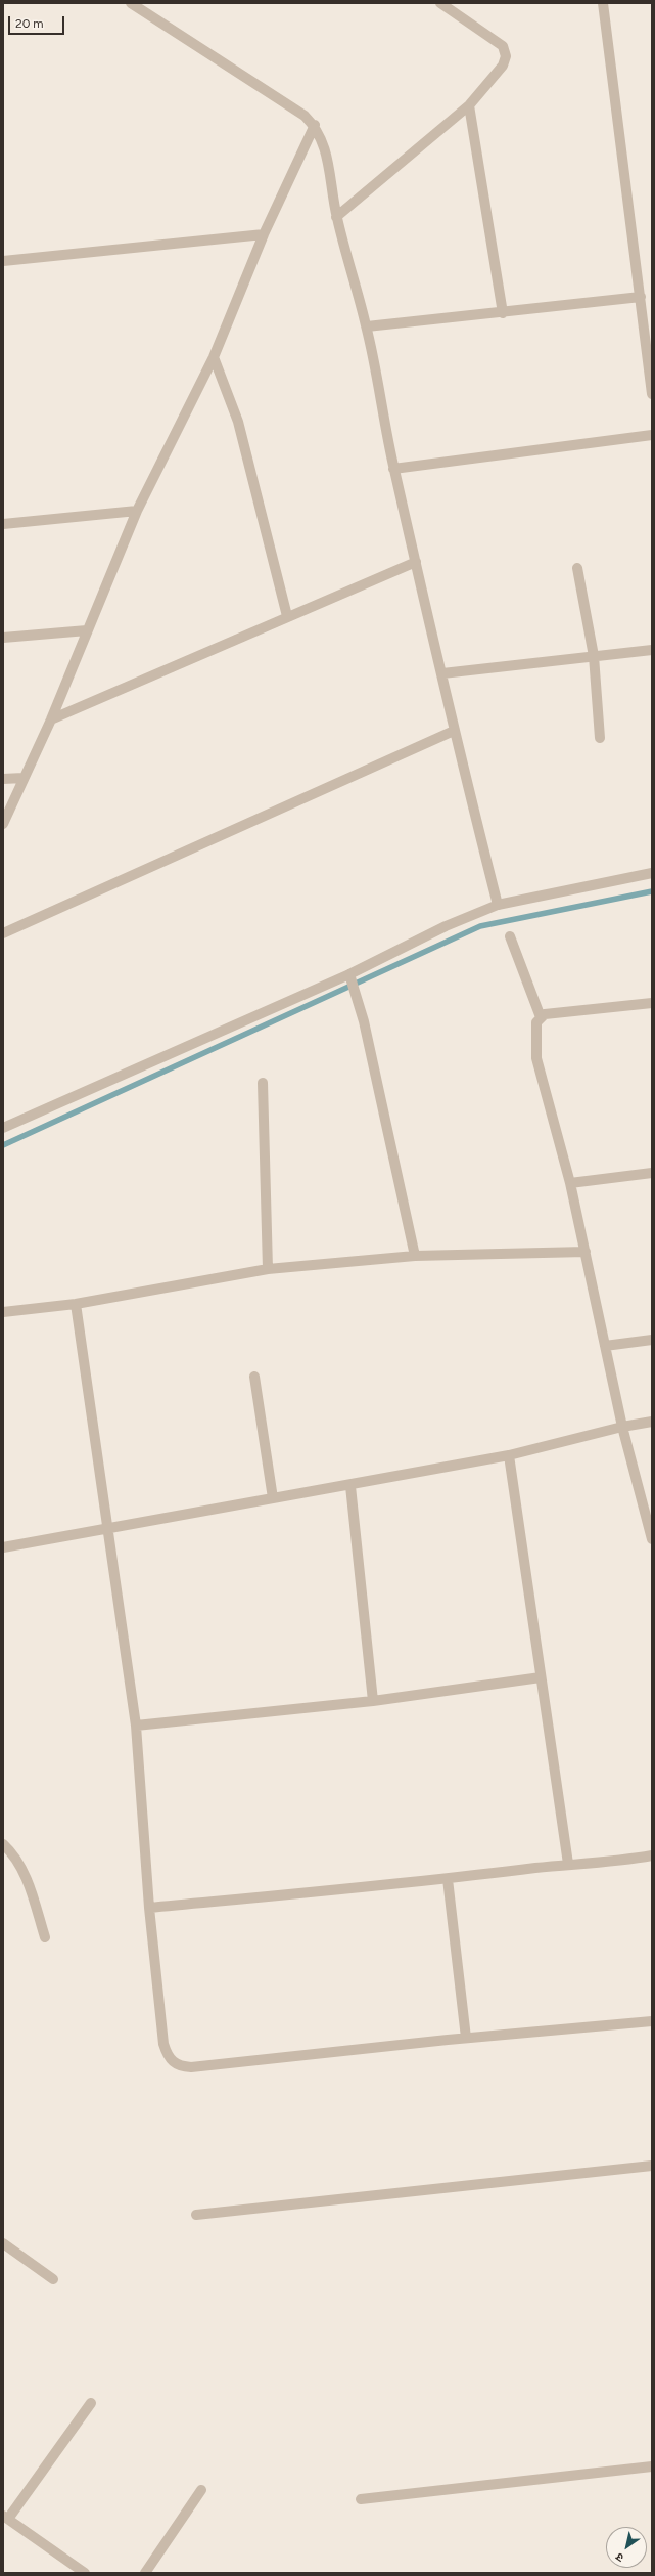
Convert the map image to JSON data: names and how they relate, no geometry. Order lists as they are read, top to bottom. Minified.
{"scale_bar":"20 m","north":"bottom left"}
